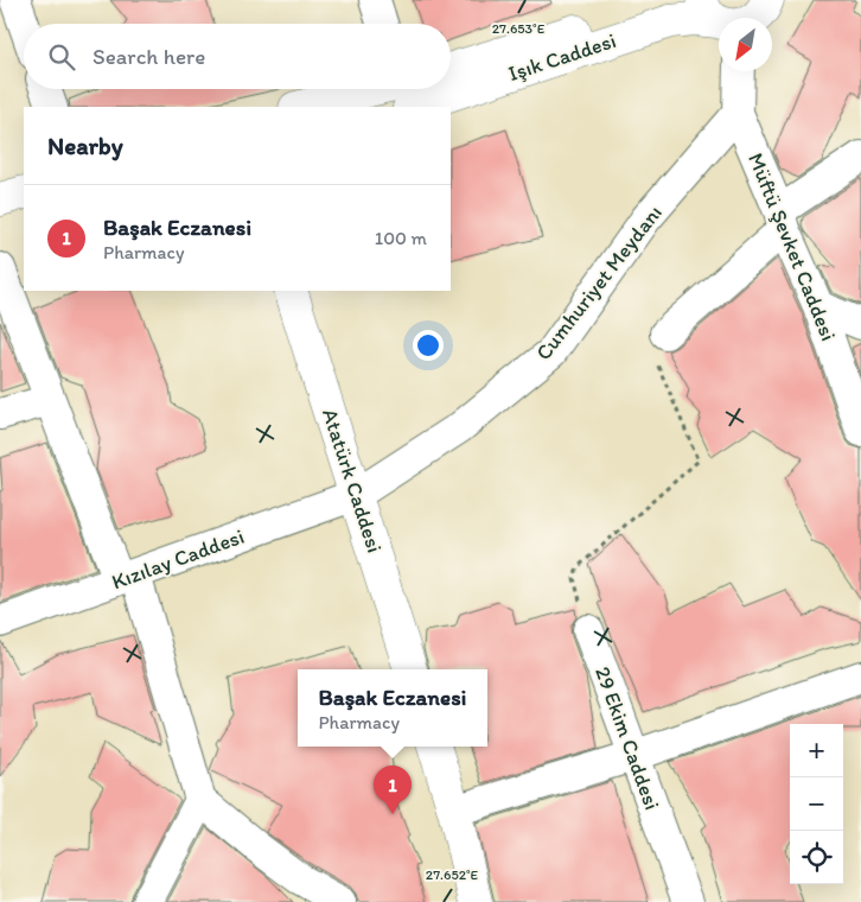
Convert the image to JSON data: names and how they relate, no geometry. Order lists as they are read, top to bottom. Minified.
{"streets":{"main road":["Işık Caddesi","Atatürk Caddesi"],"street":["Müftü Şevket Caddesi","Cumhuriyet Meydanı","Kızılay Caddesi","29 Ekim Caddesi"]},"crossings":[["Müftü Şevket Caddesi","Cumhuriyet Meydanı"],["Cumhuriyet Meydanı","Atatürk Caddesi"],["Cumhuriyet Meydanı","Kızılay Caddesi"],["Atatürk Caddesi","Kızılay Caddesi"]],"north":"bottom left","page":{"search":"Search here","heading":"Nearby","list":[{"mark":"1","name":"Başak Eczanesi","note":"Pharmacy","value":"100 m"}],"popup":["Başak Eczanesi","Pharmacy"],"map_buttons":["+","−"],"pins":"1"},"coordinates":["27.653°E","27.652°E"]}
